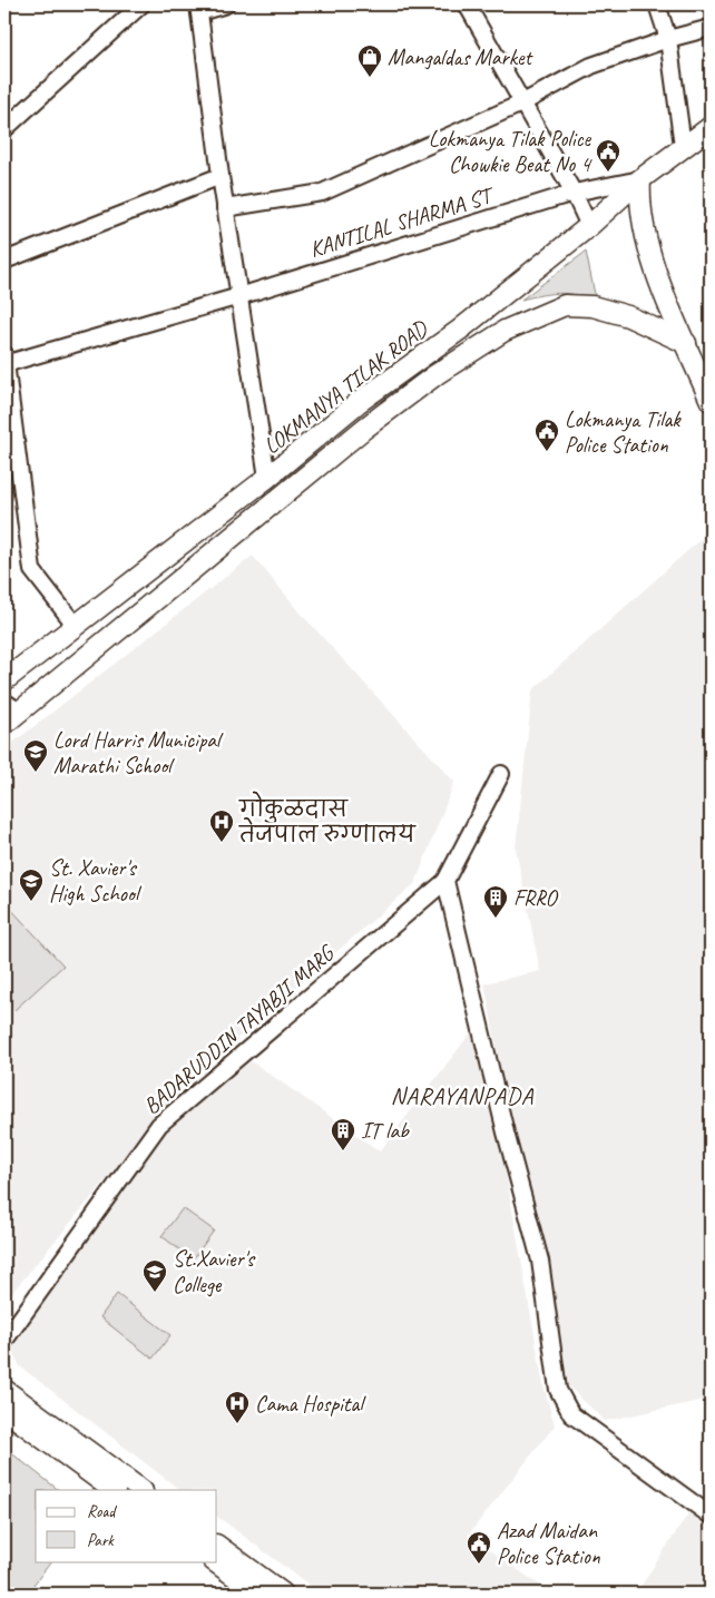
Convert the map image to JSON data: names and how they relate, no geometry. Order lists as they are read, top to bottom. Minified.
{"streets":{"main road":["LOKMANYA TILAK ROAD"],"street":["KANTILAL SHARMA ST","BADARUDDIN TAYABJI MARG"]},"crossings":[["KANTILAL SHARMA ST","LOKMANYA TILAK ROAD"]],"districts":["NARAYANPADA"],"places":{"shop":["Mangaldas Market"],"public building":["Lokmanya Tilak Police Chowkie Beat No 4","Lokmanya Tilak Police Station","Azad Maidan Police Station"],"school or university":["Lord Harris Municipal Marathi School","St. Xavier's High School","St.Xavier's College"],"hospital":["गोकुळदास तेजपाल रुग्णालय","Cama Hospital"],"building":["FRRO","IT lab"]},"legend":["Road","Park"]}
